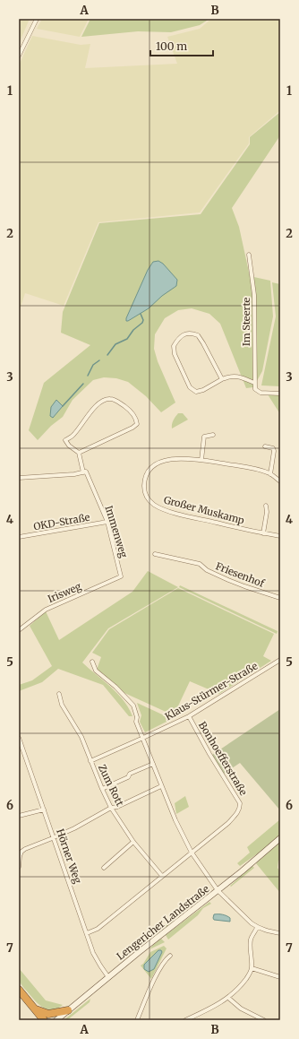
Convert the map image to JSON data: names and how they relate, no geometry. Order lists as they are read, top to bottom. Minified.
{"streets":{"main road":["Lengericher Landstraße"],"street":["Im Steerte","Großer Muskamp","OKD-Straße","Immenweg","Friesenhof","Irisweg","Klaus-Stürmer-Straße","Bonhoefferstraße","Zum Rott","Hörner Weg"]},"crossings":[["OKD-Straße","Immenweg"],["Immenweg","Irisweg"],["Klaus-Stürmer-Straße","Bonhoefferstraße"],["Klaus-Stürmer-Straße","Zum Rott"],["Bonhoefferstraße","Zum Rott"],["Bonhoefferstraße","Hörner Weg"],["Hörner Weg","Lengericher Landstraße"]],"scale_bar":"100 m","grid":{"columns":["A","B"],"rows":["1","2","3","4","5","6","7"]}}
